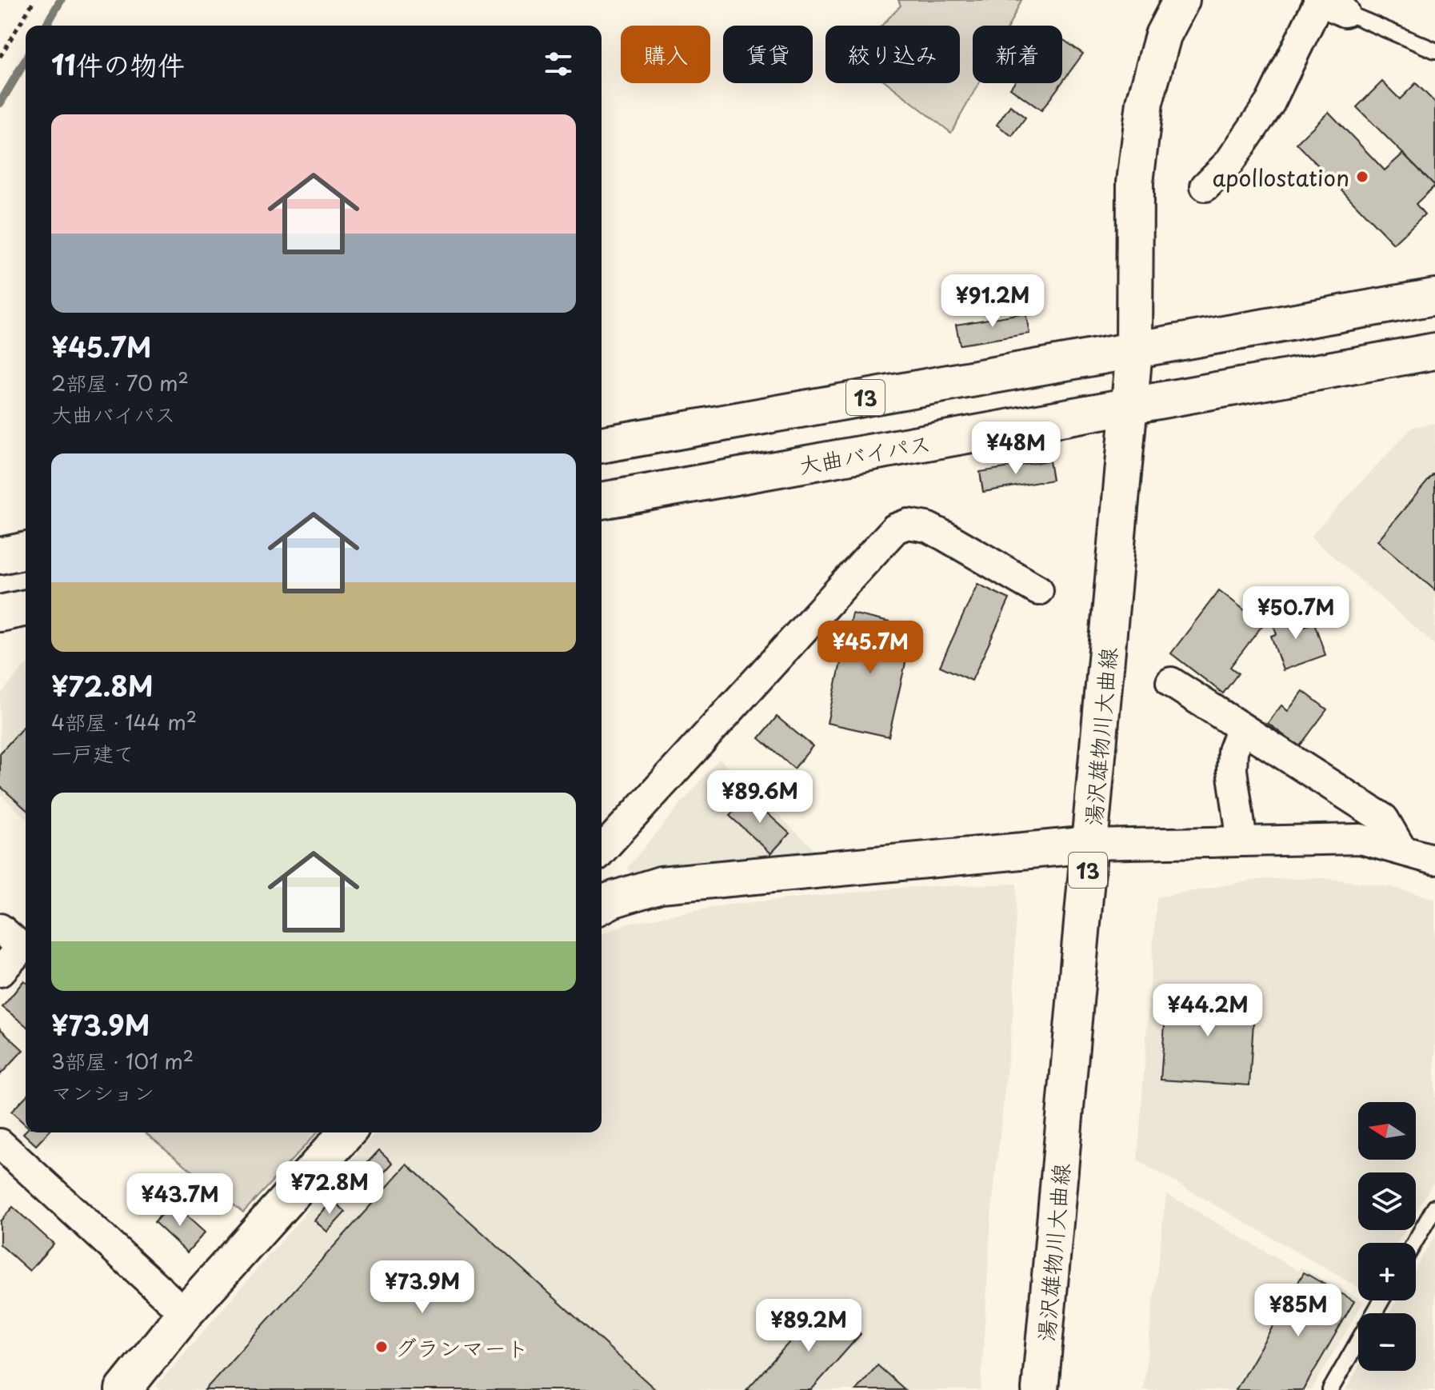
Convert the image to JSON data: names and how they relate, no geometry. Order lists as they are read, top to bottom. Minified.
{"streets":{"main road":["13","大曲バイパス","湯沢雄物川大曲線"]},"crossings":[["13","湯沢雄物川大曲線"],["大曲バイパス","湯沢雄物川大曲線"]],"places":["apollostation","グランマート"],"north":"left","page":{"chip":["購入","賃貸","絞り込み","新着"],"heading":"11件の物件","list":[{"name":"¥45.7M","note":"2部屋 · 70 m² · 大曲バイパス"},{"name":"¥72.8M","note":"4部屋 · 144 m² · 一戸建て"},{"name":"¥73.9M","note":"3部屋 · 101 m² · マンション"}],"price":["¥91.2M","¥48M","¥50.7M","¥45.7M","¥89.6M","¥44.2M","¥72.8M","¥43.7M","¥73.9M","¥85M","¥89.2M"],"map_buttons":["+","−"]}}
